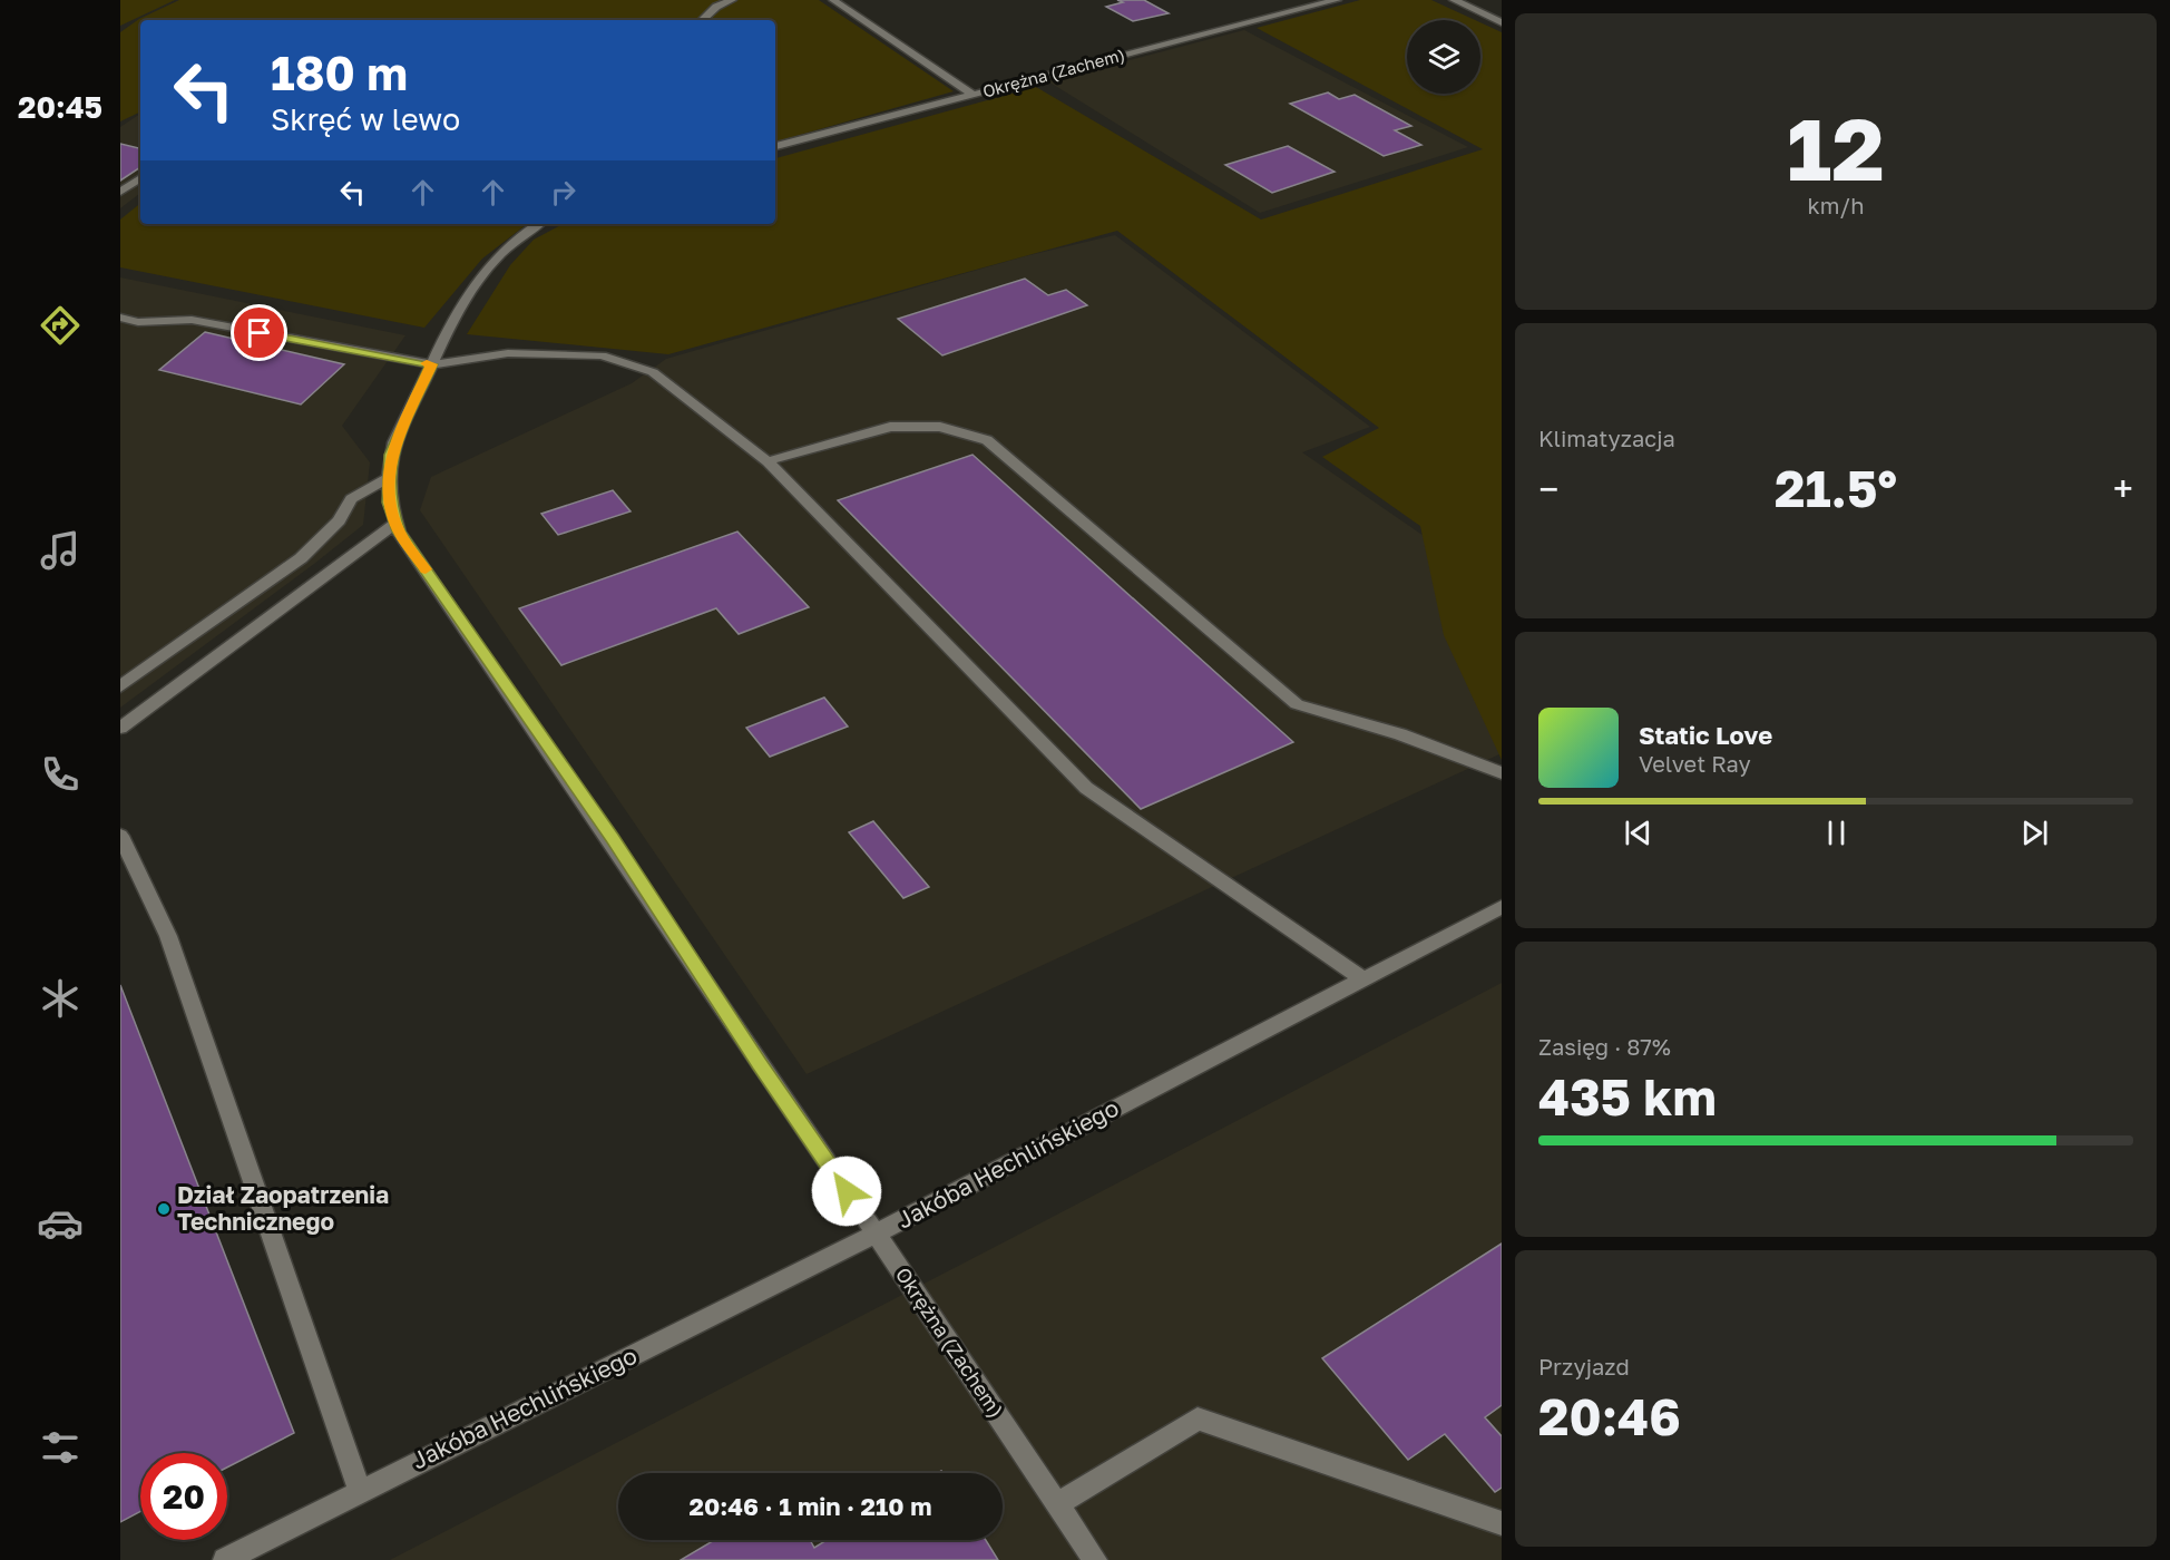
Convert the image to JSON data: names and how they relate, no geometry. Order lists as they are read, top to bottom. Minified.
{"streets":{"street":["Okrężna (Zachem)","Jakóba Hechlińskiego"]},"crossings":[["Okrężna (Zachem)","Jakóba Hechlińskiego"]],"places":["Dział Zaopatrzenia Technicznego"],"page":{"tabs":"20:45","tile":[["12","km/h"],"Klimatyzacja",["Zasięg · 87%","435 km"],["Przyjazd","20:46"]],"turn":["180 m","Skręć w lewo"],"heat":["−","21.5°","+"],"song":["Static Love","Velvet Ray"],"limit":"20","trip":"20:46 · 1 min · 210 m"}}
